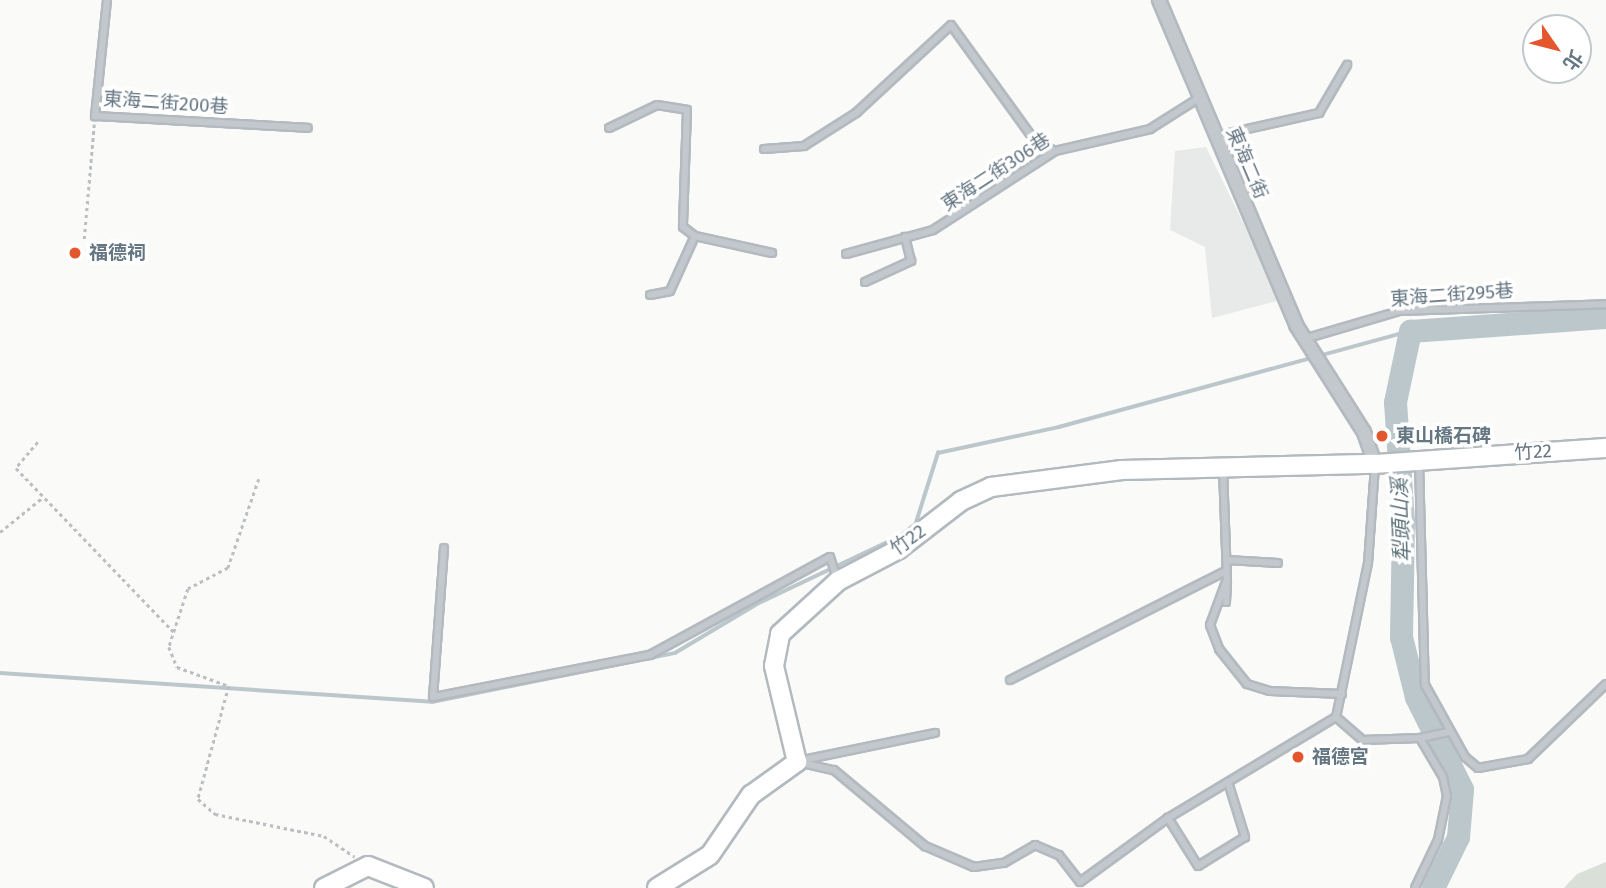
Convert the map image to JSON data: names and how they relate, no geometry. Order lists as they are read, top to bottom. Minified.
{"streets":{"street":["東海二街","竹22"],"lane":["東海二街200巷","東海二街306巷","東海二街295巷"]},"crossings":[["東海二街","東海二街306巷"],["東海二街","東海二街295巷"],["東海二街","竹22"]],"water":["犁頭山溪"],"places":["福德祠","東山橋石碑","福德宮"],"north":"bottom right"}
